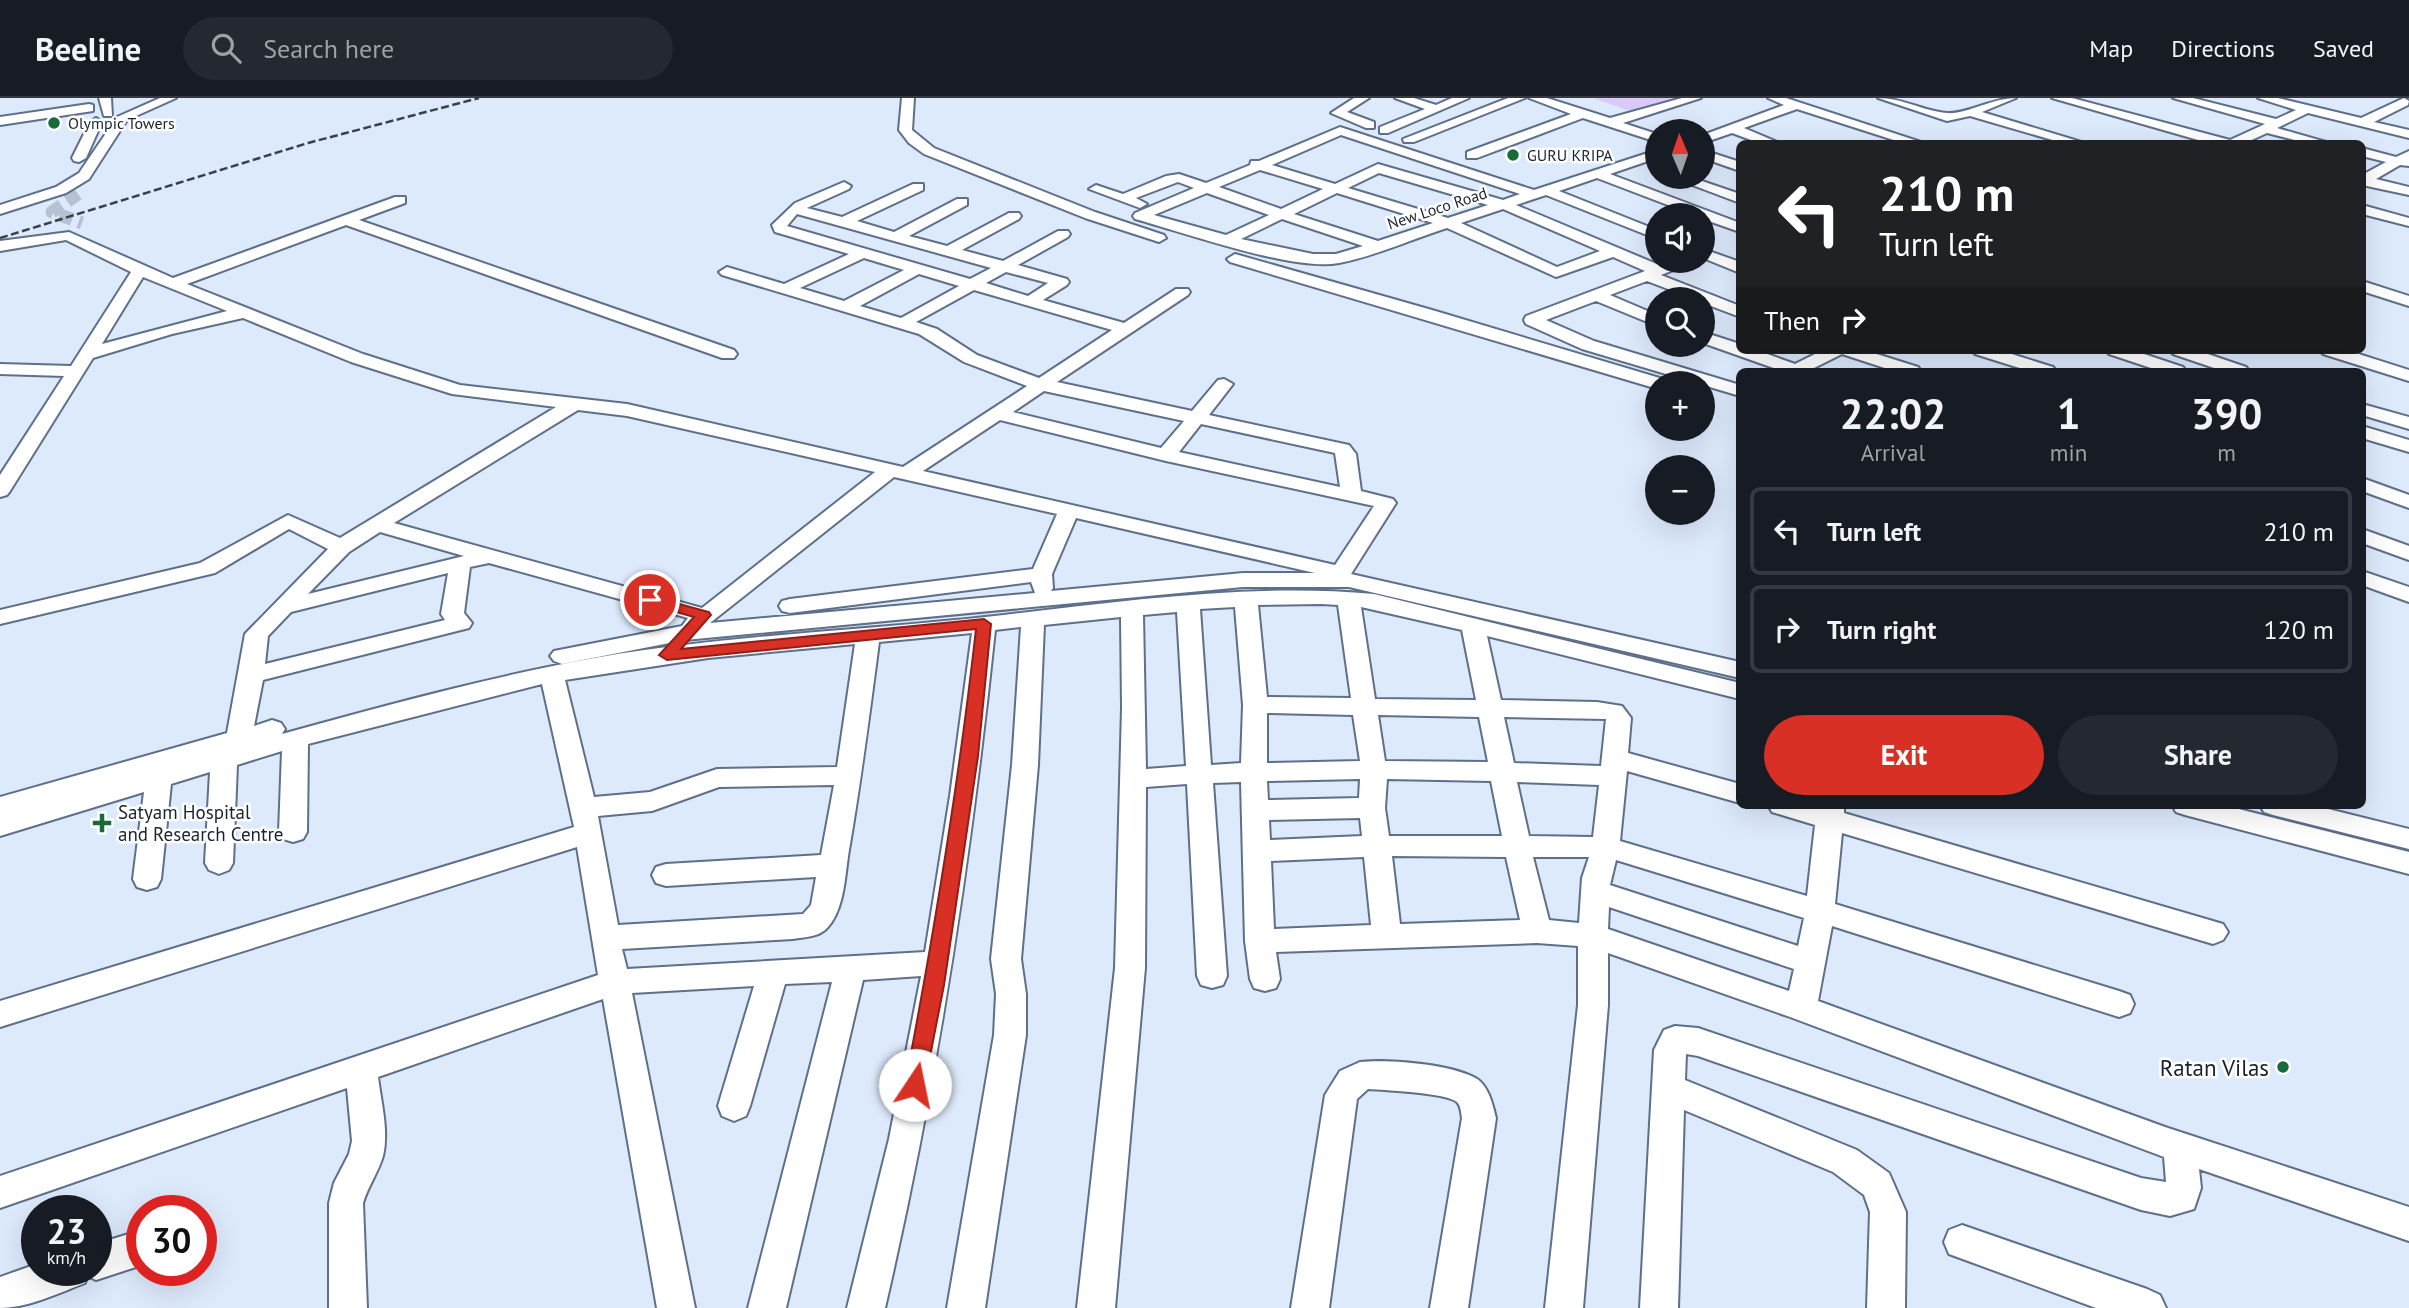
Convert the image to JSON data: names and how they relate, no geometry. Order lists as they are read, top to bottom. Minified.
{"streets":{"street":["New Loco Road"]},"places":{"other":["Olympic Towers","GURU KRIPA","Ratan Vilas"],"health":["Satyam Hospital and Research Centre"]},"north":"top","page":{"header":"Beeline","search":"Search here","nav":["Map","Directions","Saved"],"map_buttons":["+","−"],"turn":["210 m","Turn left"],"then":"Then","eta":["22:02","Arrival","1","min","390","m"],"list":[{"name":"Turn left","value":"210 m"},{"name":"Turn right","value":"120 m"}],"buttons":["Exit","Share"],"speed":"23 km/h","limit":"30"}}
